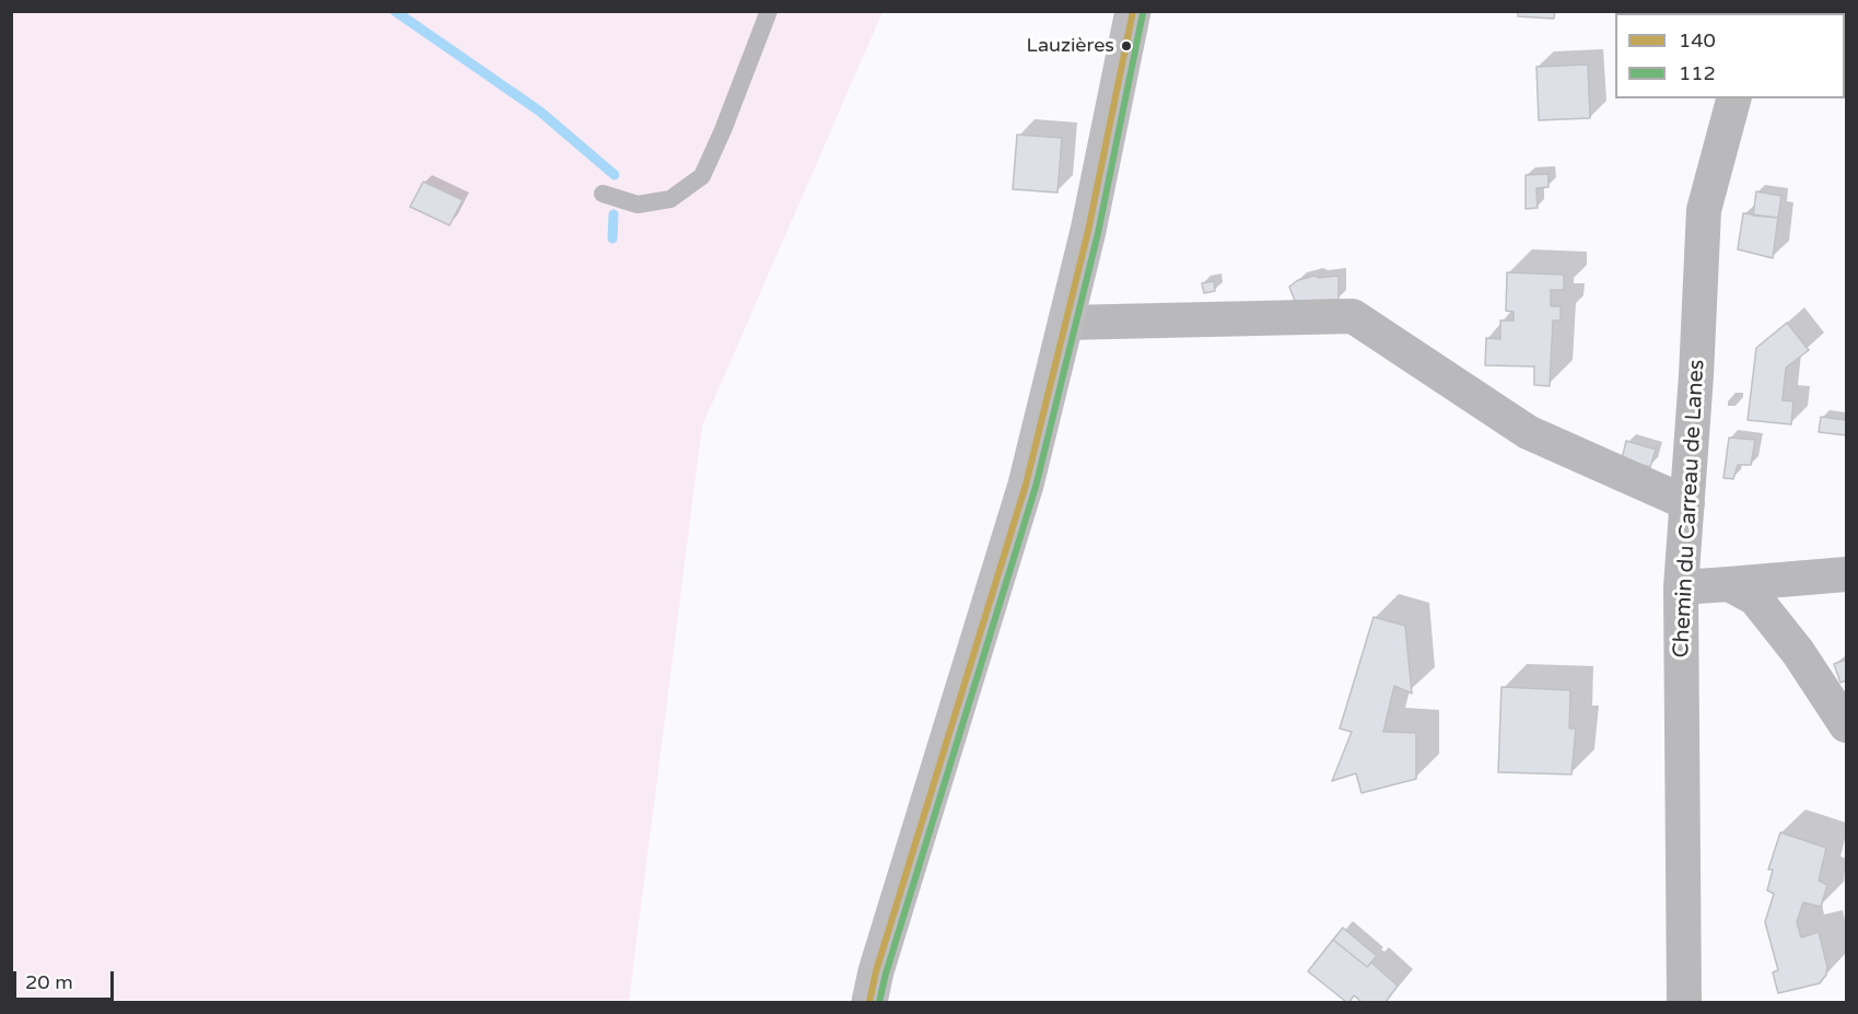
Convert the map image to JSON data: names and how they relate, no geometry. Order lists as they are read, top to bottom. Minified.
{"streets":{"street":["Chemin du Carreau de Lanes"]},"places":["Lauzières"],"lines":["transit line 140","transit line 112"],"legend":["140","112"],"scale_bar":"20 m"}
